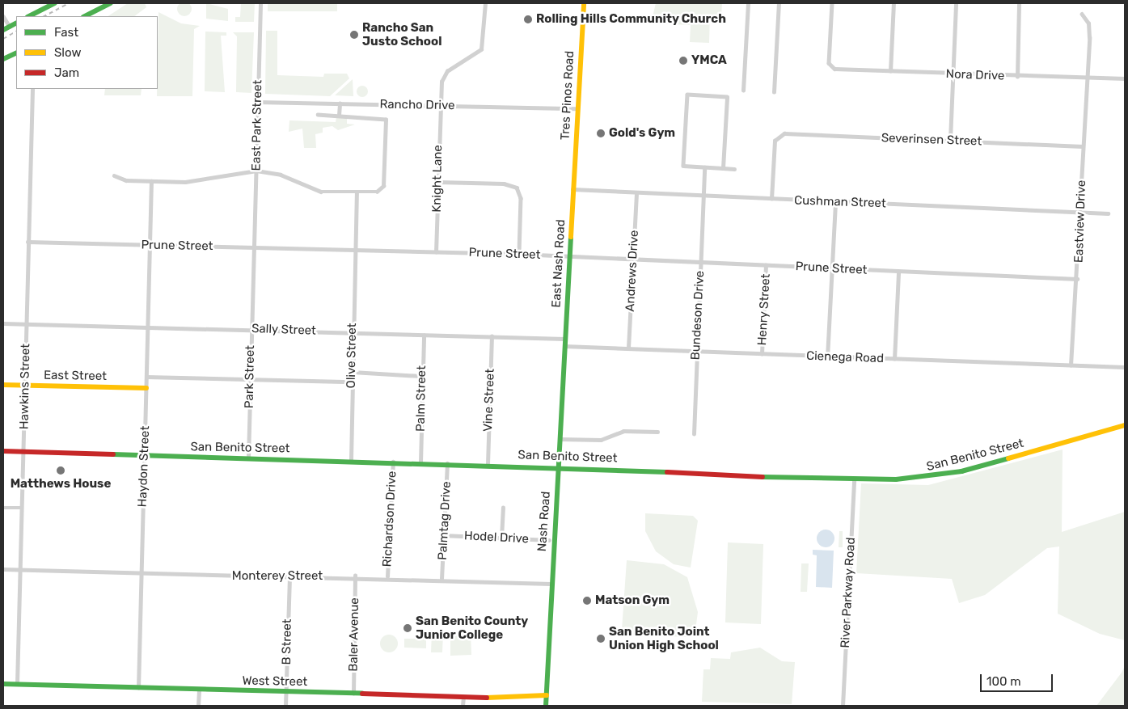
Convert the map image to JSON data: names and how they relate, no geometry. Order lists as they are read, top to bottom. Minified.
{"streets":{"street":["Nora Drive","Tres Pinos Road","Rancho Drive","East Park Street","Severinsen Street","Knight Lane","Cushman Street","Eastview Drive","Prune Street","East Nash Road","Andrews Drive","Henry Street","Bundeson Drive","Sally Street","Olive Street","Cienega Road","East Street","Park Street","Hawkins Street","Palm Street","Vine Street","San Benito Street","Haydon Street","Richardson Drive","Palmtag Drive","Nash Road","Hodel Drive","Monterey Street","River Parkway Road","Baler Avenue","B Street","West Street"]},"crossings":[["Nora Drive","Eastview Drive"],["Tres Pinos Road","Rancho Drive"],["Tres Pinos Road","Cushman Street"],["Tres Pinos Road","East Nash Road"],["Rancho Drive","East Park Street"],["Rancho Drive","Knight Lane"],["East Park Street","Prune Street"],["East Park Street","Park Street"],["Severinsen Street","Cushman Street"],["Severinsen Street","Eastview Drive"],["Knight Lane","Prune Street"],["Cushman Street","Eastview Drive"],["Cushman Street","East Nash Road"],["Cushman Street","Andrews Drive"],["Cushman Street","Bundeson Drive"],["Eastview Drive","Prune Street"],["Eastview Drive","Cienega Road"],["Prune Street","East Nash Road"],["Prune Street","Andrews Drive"],["Prune Street","Henry Street"],["Prune Street","Bundeson Drive"],["Prune Street","Olive Street"],["Prune Street","Park Street"],["Prune Street","Hawkins Street"],["Prune Street","Haydon Street"],["East Nash Road","Sally Street"],["East Nash Road","Nash Road"],["Andrews Drive","Cienega Road"],["Henry Street","Cienega Road"],["Bundeson Drive","Cienega Road"],["Sally Street","Olive Street"],["Sally Street","Park Street"],["Sally Street","Hawkins Street"],["Sally Street","Palm Street"],["Sally Street","Vine Street"],["Sally Street","Haydon Street"],["Sally Street","Nash Road"],["Olive Street","San Benito Street"],["Cienega Road","Nash Road"],["East Street","Hawkins Street"],["East Street","Haydon Street"],["Park Street","San Benito Street"],["Hawkins Street","San Benito Street"],["Hawkins Street","Monterey Street"],["Hawkins Street","West Street"],["Palm Street","San Benito Street"],["Vine Street","San Benito Street"],["San Benito Street","Haydon Street"],["San Benito Street","Richardson Drive"],["San Benito Street","Palmtag Drive"],["San Benito Street","Nash Road"],["San Benito Street","River Parkway Road"],["Haydon Street","Monterey Street"],["Haydon Street","West Street"],["Richardson Drive","Monterey Street"],["Palmtag Drive","Hodel Drive"],["Palmtag Drive","Monterey Street"],["Nash Road","Monterey Street"],["Nash Road","West Street"],["Monterey Street","Baler Avenue"],["Monterey Street","B Street"],["Baler Avenue","West Street"],["B Street","West Street"]],"places":["Rolling Hills Community Church","Rancho San Justo School","YMCA","Gold's Gym","Matthews House","Matson Gym","San Benito County Junior College","San Benito Joint Union High School"],"legend":["Fast","Slow","Jam"],"scale_bar":"100 m"}
